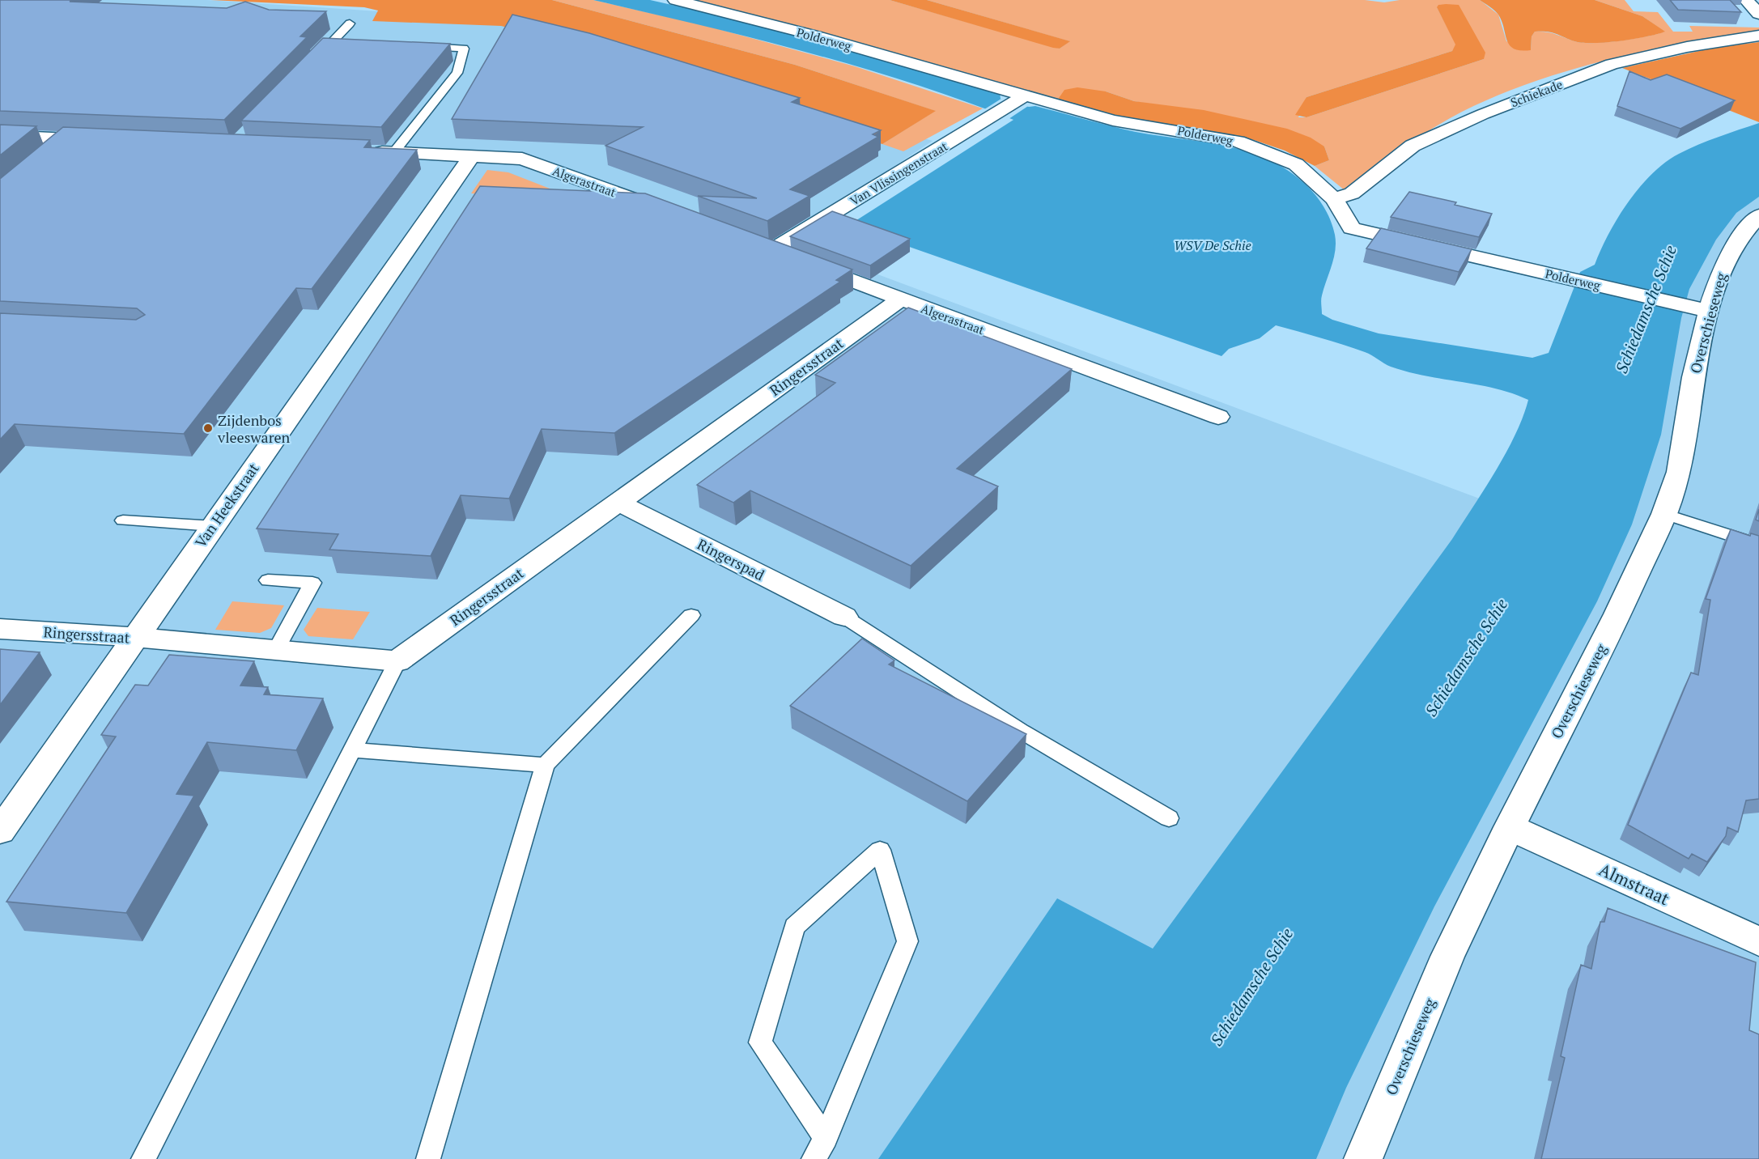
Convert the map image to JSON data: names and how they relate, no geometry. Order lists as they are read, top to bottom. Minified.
{"streets":{"street":["Polderweg","Schiekade","Van Vlissingenstraat","Algerastraat","Overschieseweg","Ringersstraat","Van Heekstraat","Ringerspad","Almstraat"]},"crossings":[["Polderweg","Schiekade"],["Polderweg","Van Vlissingenstraat"],["Polderweg","Overschieseweg"],["Van Vlissingenstraat","Algerastraat"],["Algerastraat","Ringersstraat"],["Algerastraat","Van Heekstraat"],["Overschieseweg","Almstraat"],["Ringersstraat","Van Heekstraat"],["Ringersstraat","Ringerspad"]],"water":["WSV De Schie","Schiedamsche Schie"],"places":["Zijdenbos vleeswaren"]}
